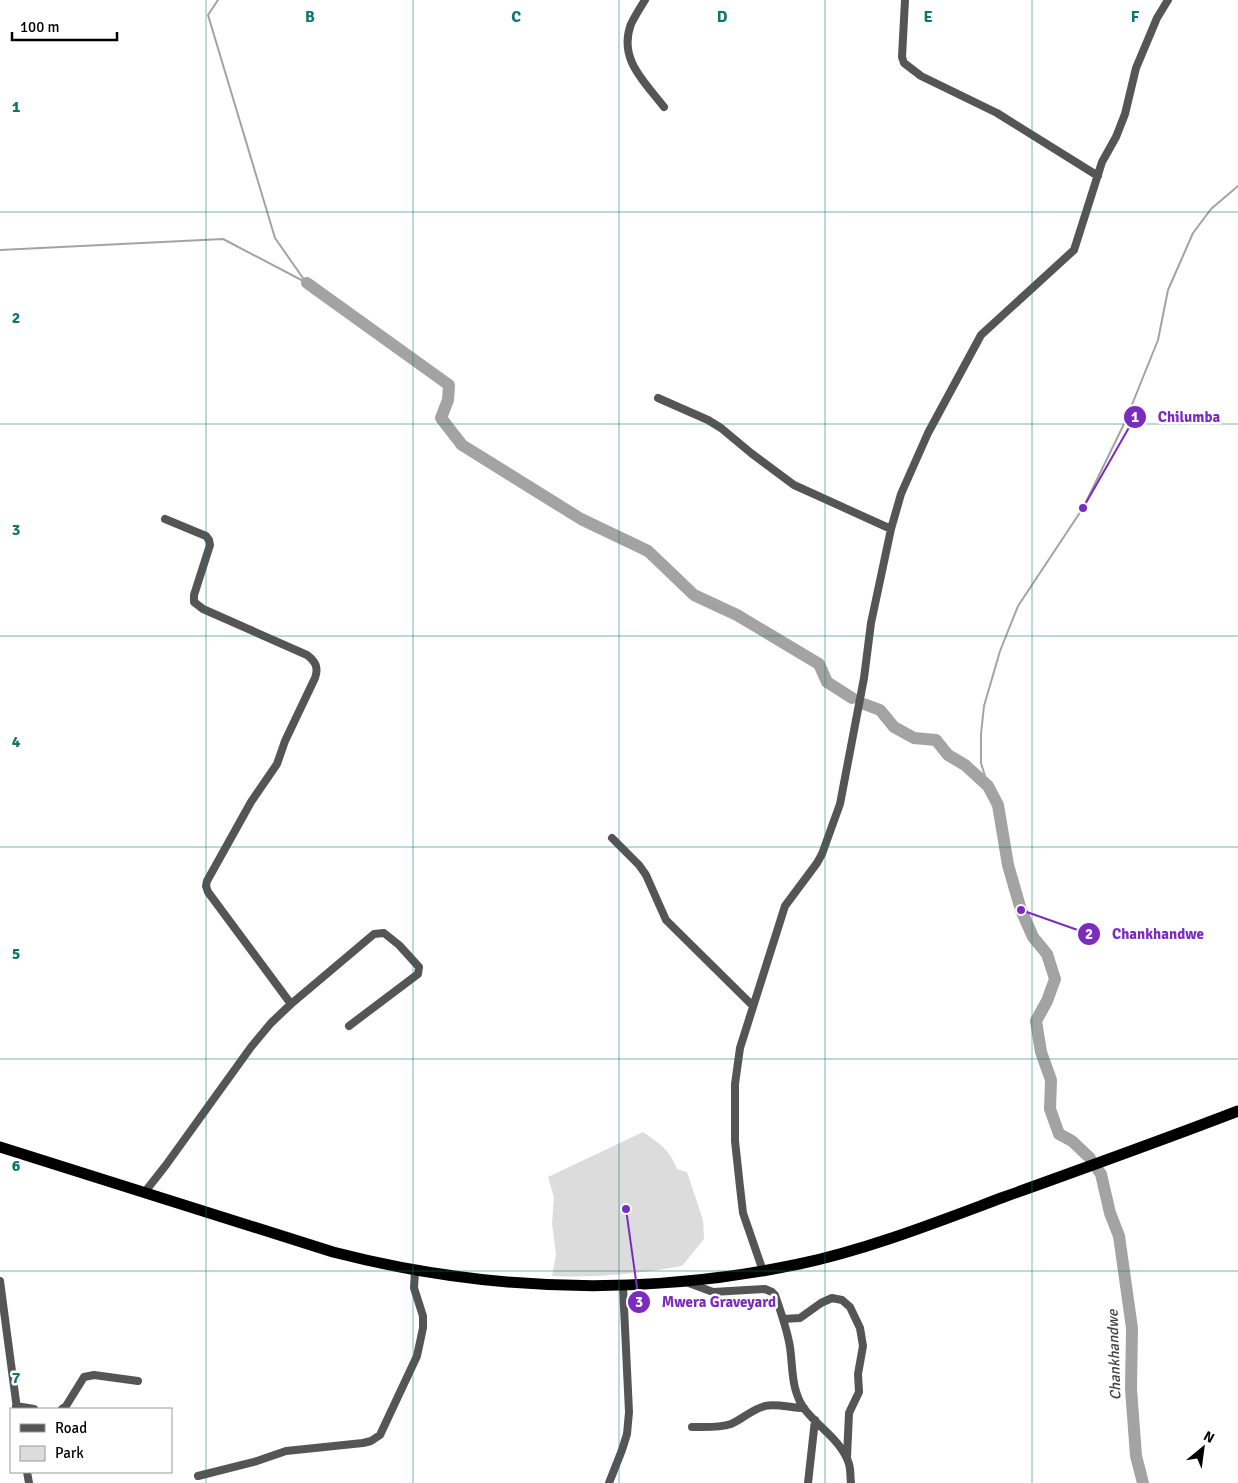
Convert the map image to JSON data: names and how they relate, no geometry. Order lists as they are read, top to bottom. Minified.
{"water":["Chankhandwe"],"places":["Chilumba","Chankhandwe","Mwera Graveyard"],"legend":["Road","Park"],"scale_bar":"100 m","north":"top right","grid":{"columns":["B","C","D","E","F"],"rows":["1","2","3","4","5","6","7"]}}
